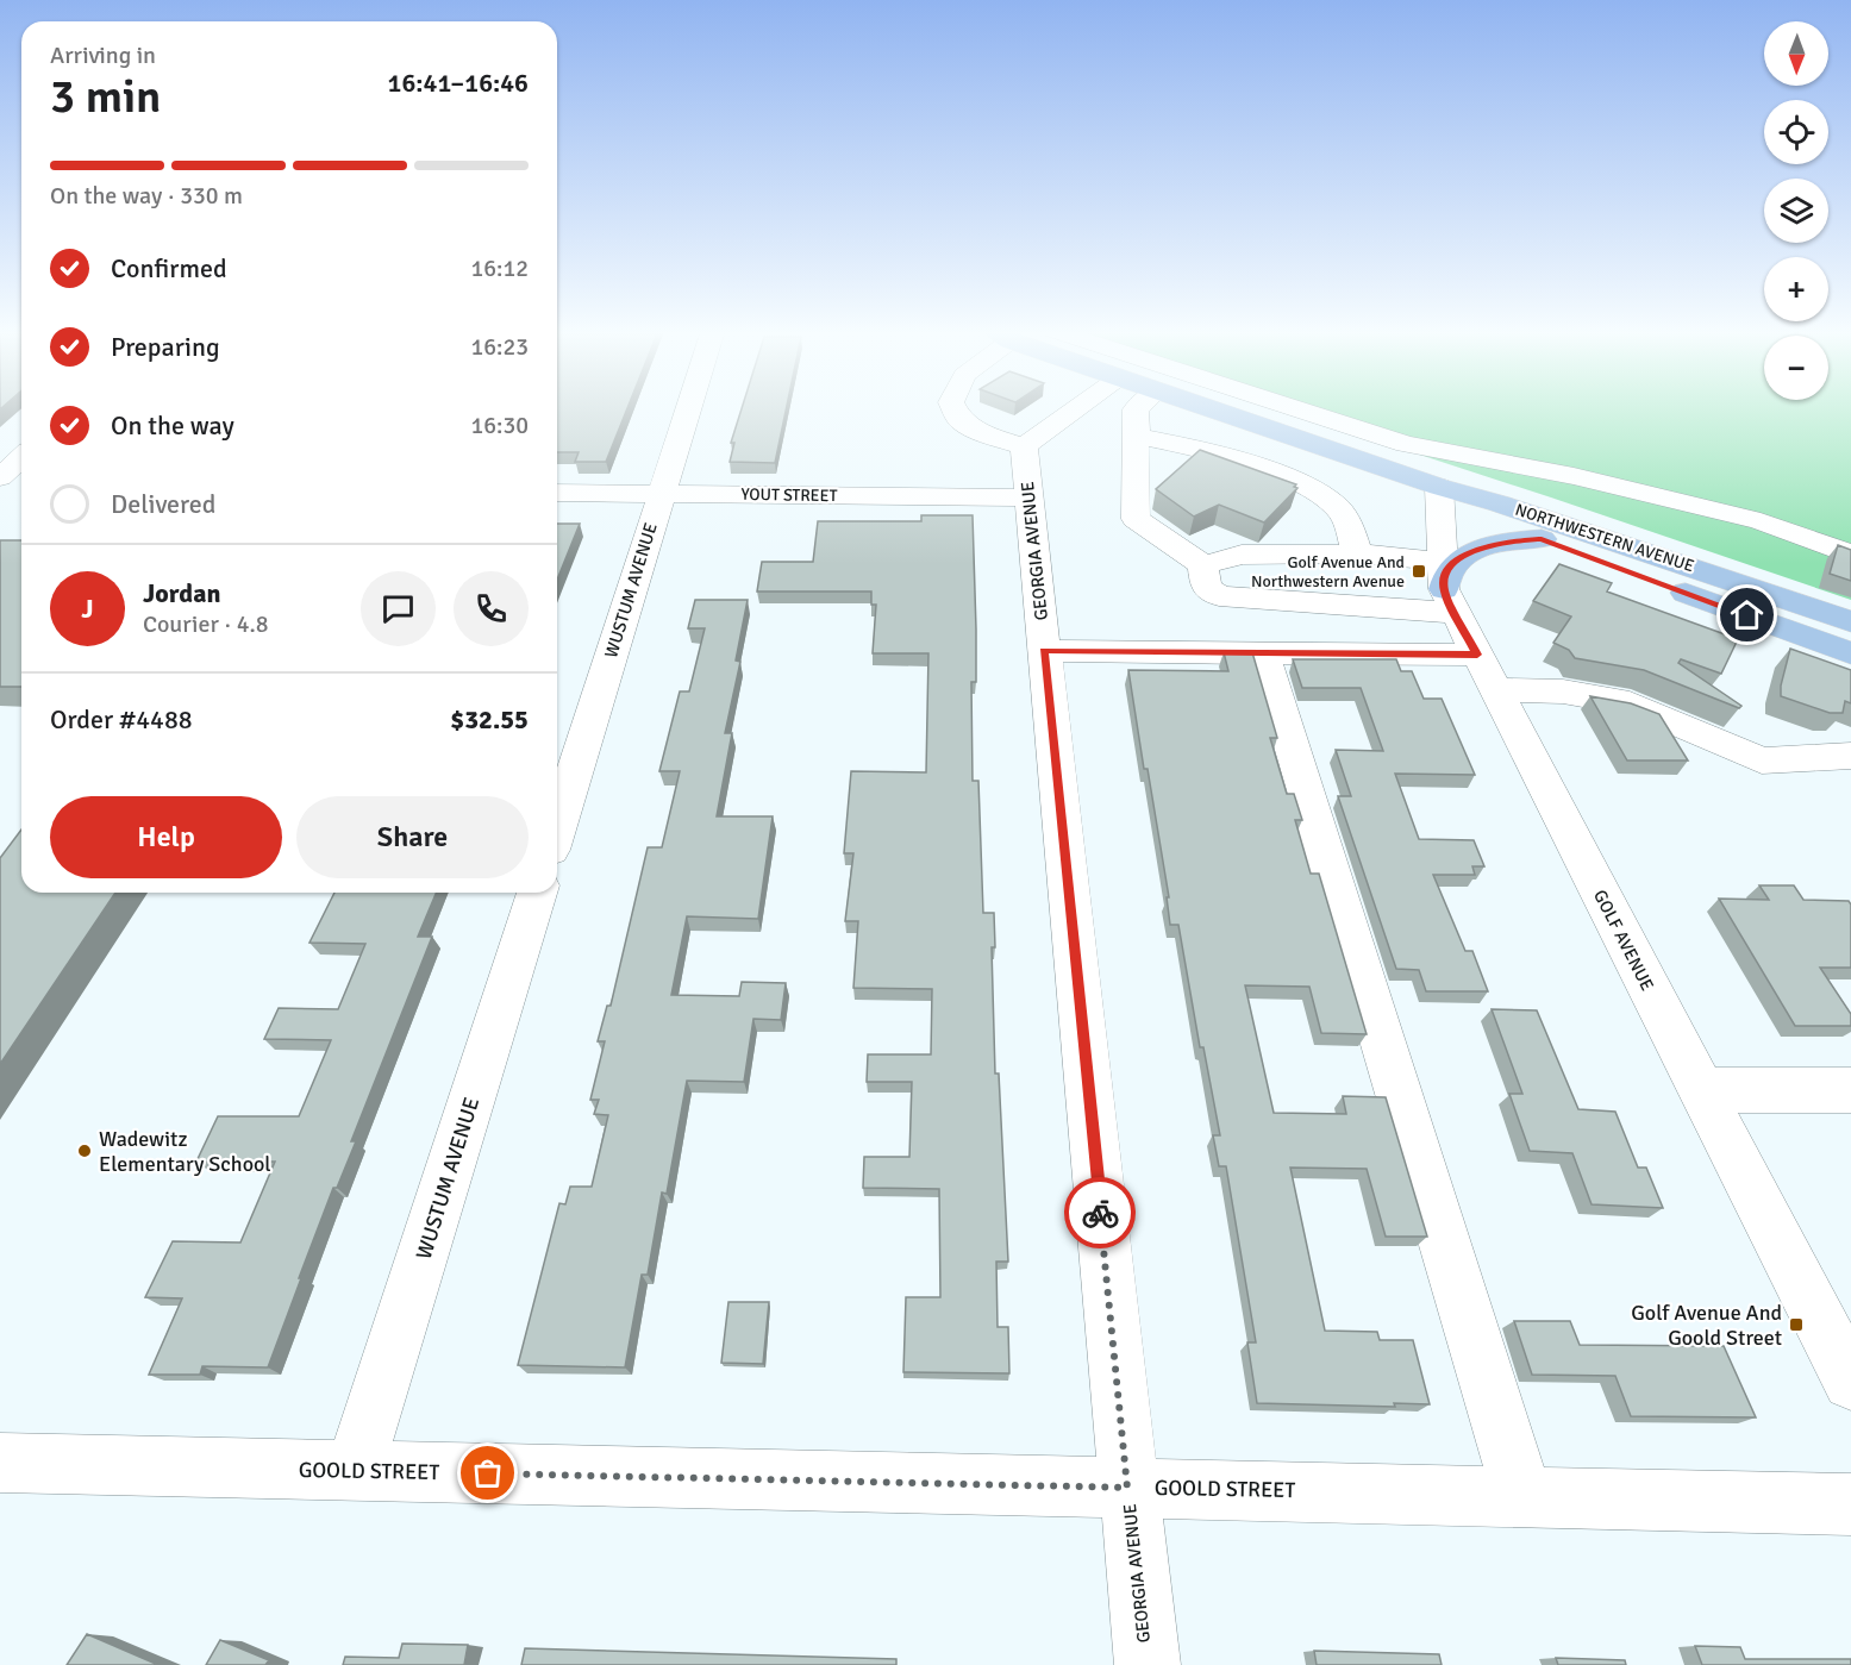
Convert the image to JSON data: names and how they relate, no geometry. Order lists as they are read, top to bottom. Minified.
{"streets":{"main road":["NORTHWESTERN AVENUE"],"street":["YOUT STREET","GEORGIA AVENUE","WUSTUM AVENUE","GOLF AVENUE","GOOLD STREET"]},"crossings":[["YOUT STREET","GEORGIA AVENUE"],["YOUT STREET","WUSTUM AVENUE"],["NORTHWESTERN AVENUE","GOLF AVENUE"],["GEORGIA AVENUE","GOOLD STREET"],["WUSTUM AVENUE","GOOLD STREET"]],"places":{"transit":["Golf Avenue And Northwestern Avenue","Golf Avenue And Goold Street"],"other":["Wadewitz Elementary School"]},"north":"bottom","page":{"map_buttons":["+","−"],"heading":["3 min","Arriving in","16:41–16:46"],"panel":["Jordan","Courier · 4.8","Order #4488","$32.55"],"bar":"On the way · 330 m","list":[["Confirmed","16:12"],["Preparing","16:23"],["On the way","16:30"],"Delivered"],"round":"J","buttons":["Help","Share"]}}
